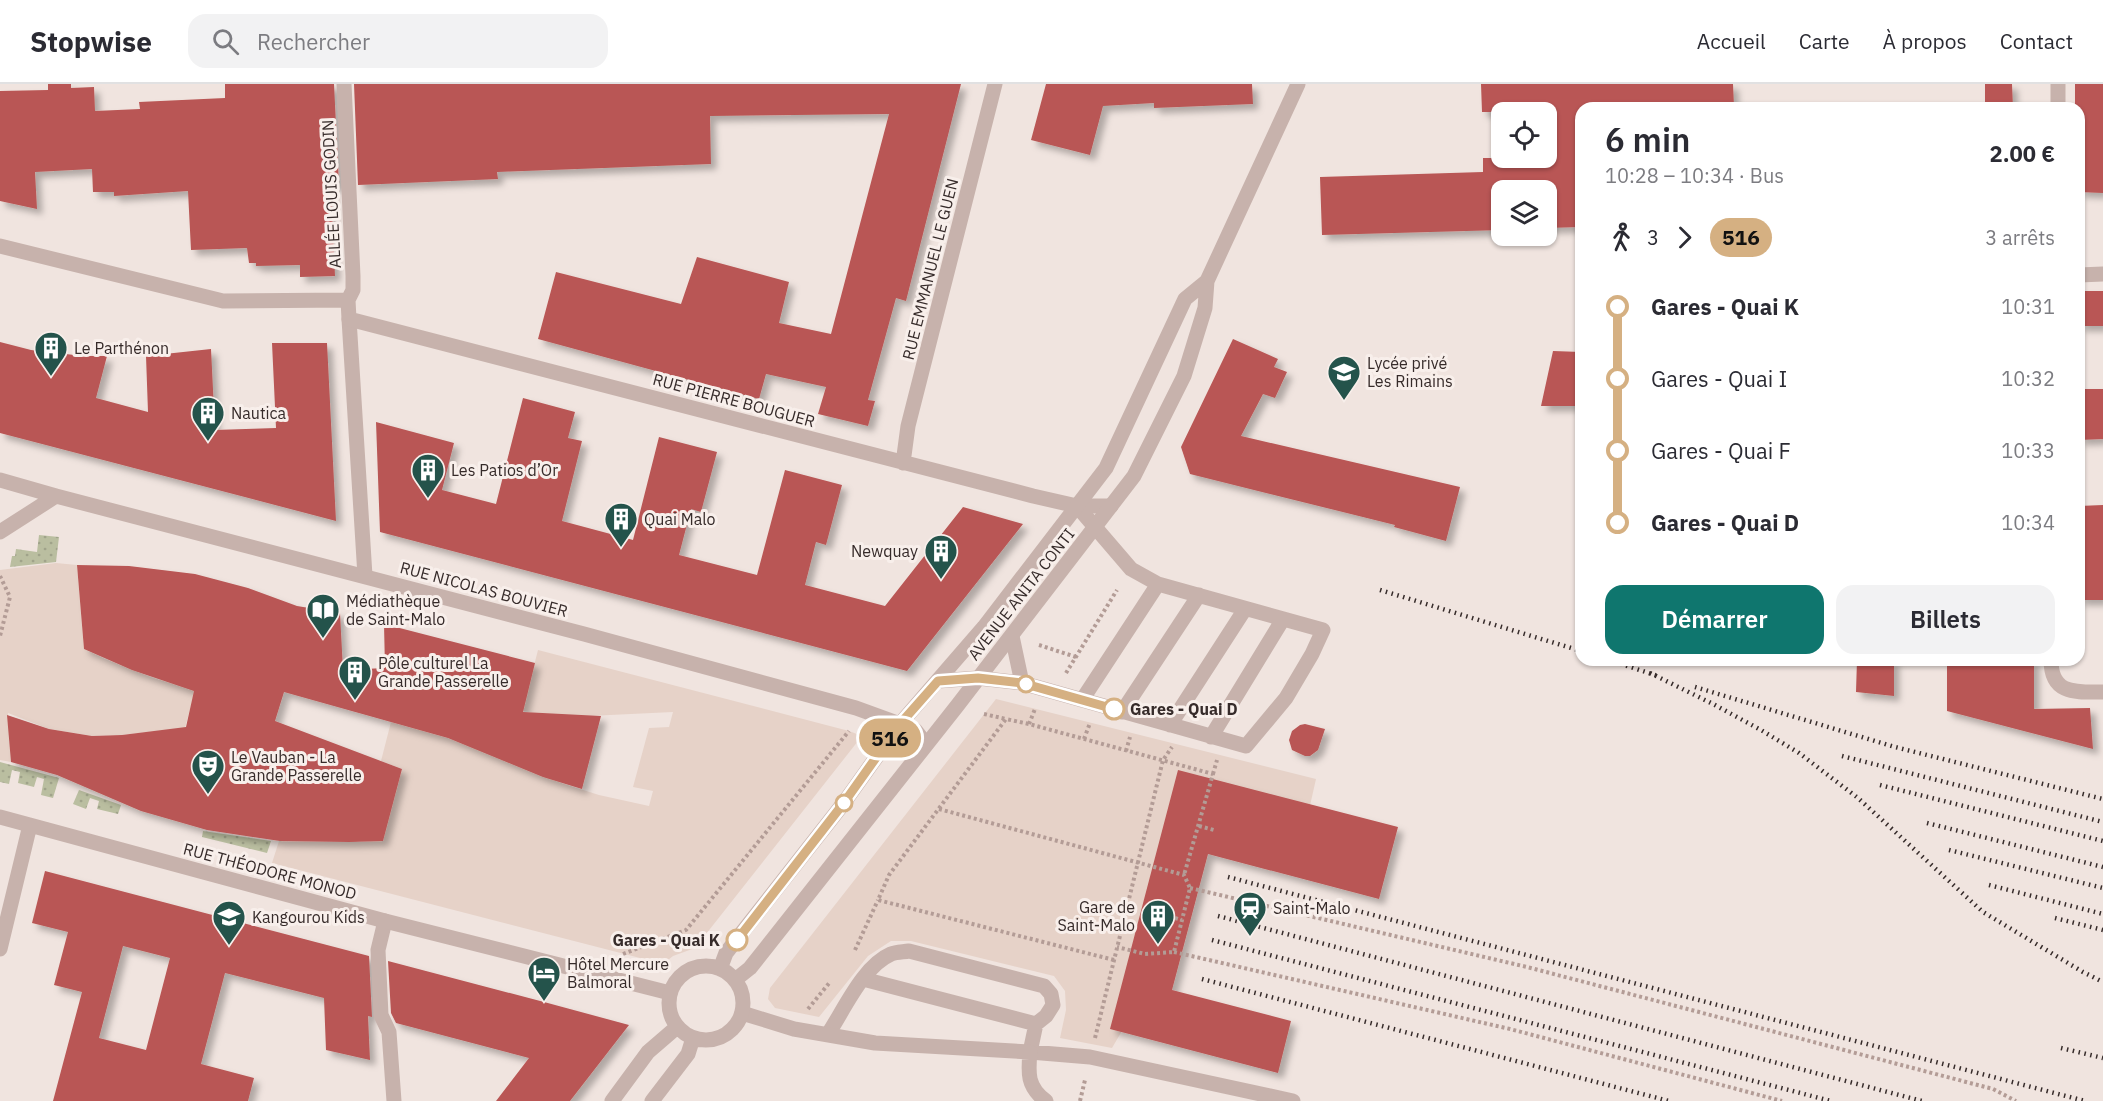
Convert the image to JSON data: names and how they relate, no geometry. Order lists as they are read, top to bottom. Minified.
{"streets":{"street":["ALLÉE LOUIS GODIN","RUE EMMANUEL LE GUEN","RUE PIERRE BOUGUER","RUE NICOLAS BOUVIER","AVENUE ANITA CONTI","RUE THÉODORE MONOD"]},"crossings":[["ALLÉE LOUIS GODIN","RUE PIERRE BOUGUER"],["ALLÉE LOUIS GODIN","RUE NICOLAS BOUVIER"],["RUE EMMANUEL LE GUEN","RUE PIERRE BOUGUER"],["RUE PIERRE BOUGUER","AVENUE ANITA CONTI"],["RUE NICOLAS BOUVIER","AVENUE ANITA CONTI"],["AVENUE ANITA CONTI","RUE THÉODORE MONOD"]],"places":{"building":["Le Parthénon","Nautica","Les Patios d’Or","Quai Malo","Newquay","Pôle culturel La Grande Passerelle","Gare de Saint-Malo"],"school or university":["Lycée privé Les Rimains","Kangourou Kids"],"library":["Médiathèque de Saint-Malo"],"other":["Gares - Quai D","Gares - Quai K"],"theatre":["Le Vauban - La Grande Passerelle"],"station":["Saint-Malo"],"hotel":["Hôtel Mercure Balmoral"]},"lines":["bus line 516"],"page":{"header":"Stopwise","search":"Rechercher","nav":["Accueil","Carte","À propos","Contact"],"on_map":"516","heading":["6 min","10:28 – 10:34 · Bus","2.00 €"],"legs":["3","516","3 arrêts"],"list":[{"name":"Gares - Quai K","value":"10:31"},{"name":"Gares - Quai I","value":"10:32"},{"name":"Gares - Quai F","value":"10:33"},{"name":"Gares - Quai D","value":"10:34"}],"buttons":["Démarrer","Billets"]}}
